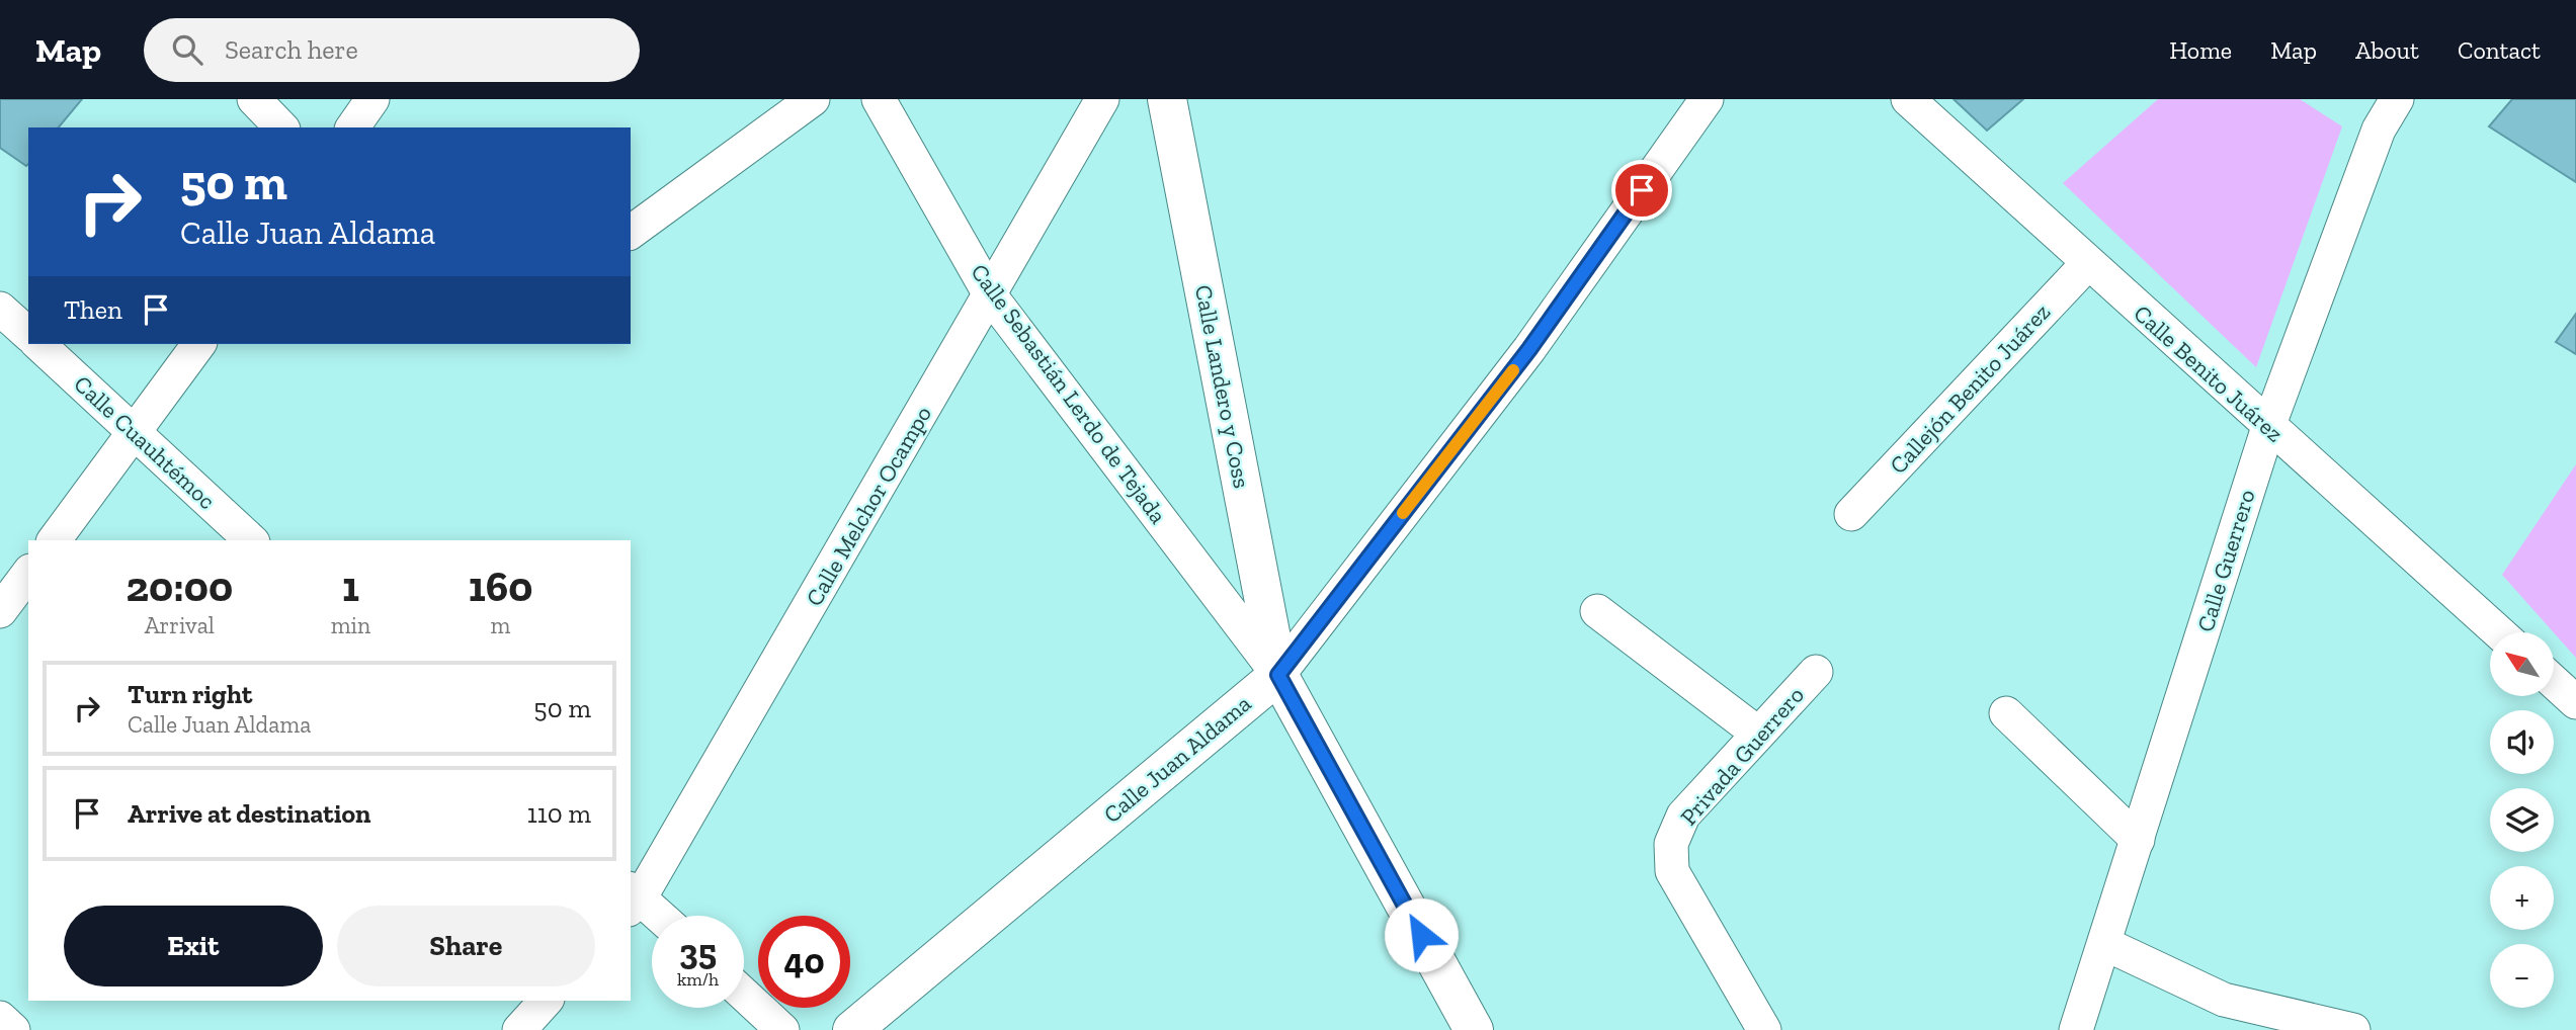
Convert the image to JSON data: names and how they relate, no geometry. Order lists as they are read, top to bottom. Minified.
{"streets":{"street":["Calle Benito Juárez","Calle Landero y Coss","Callejón Benito Juárez","Calle Sebastián Lerdo de Tejada","Calle Cuauhtémoc","Calle Melchor Ocampo","Calle Guerrero","Privada Guerrero","Calle Juan Aldama"]},"crossings":[["Calle Benito Juárez","Callejón Benito Juárez"],["Calle Benito Juárez","Calle Guerrero"],["Calle Landero y Coss","Calle Sebastián Lerdo de Tejada"],["Calle Landero y Coss","Calle Juan Aldama"],["Calle Sebastián Lerdo de Tejada","Calle Melchor Ocampo"],["Calle Sebastián Lerdo de Tejada","Calle Juan Aldama"]],"north":"top left","page":{"header":"Map","search":"Search here","nav":["Home","Map","About","Contact"],"turn":["50 m","Calle Juan Aldama"],"then":"Then","eta":["20:00","Arrival","1","min","160","m"],"map_buttons":["+","−"],"list":[{"name":"Turn right","note":"Calle Juan Aldama","value":"50 m"},{"name":"Arrive at destination","value":"110 m"}],"buttons":["Exit","Share"],"speed":"35 km/h","limit":"40"}}
